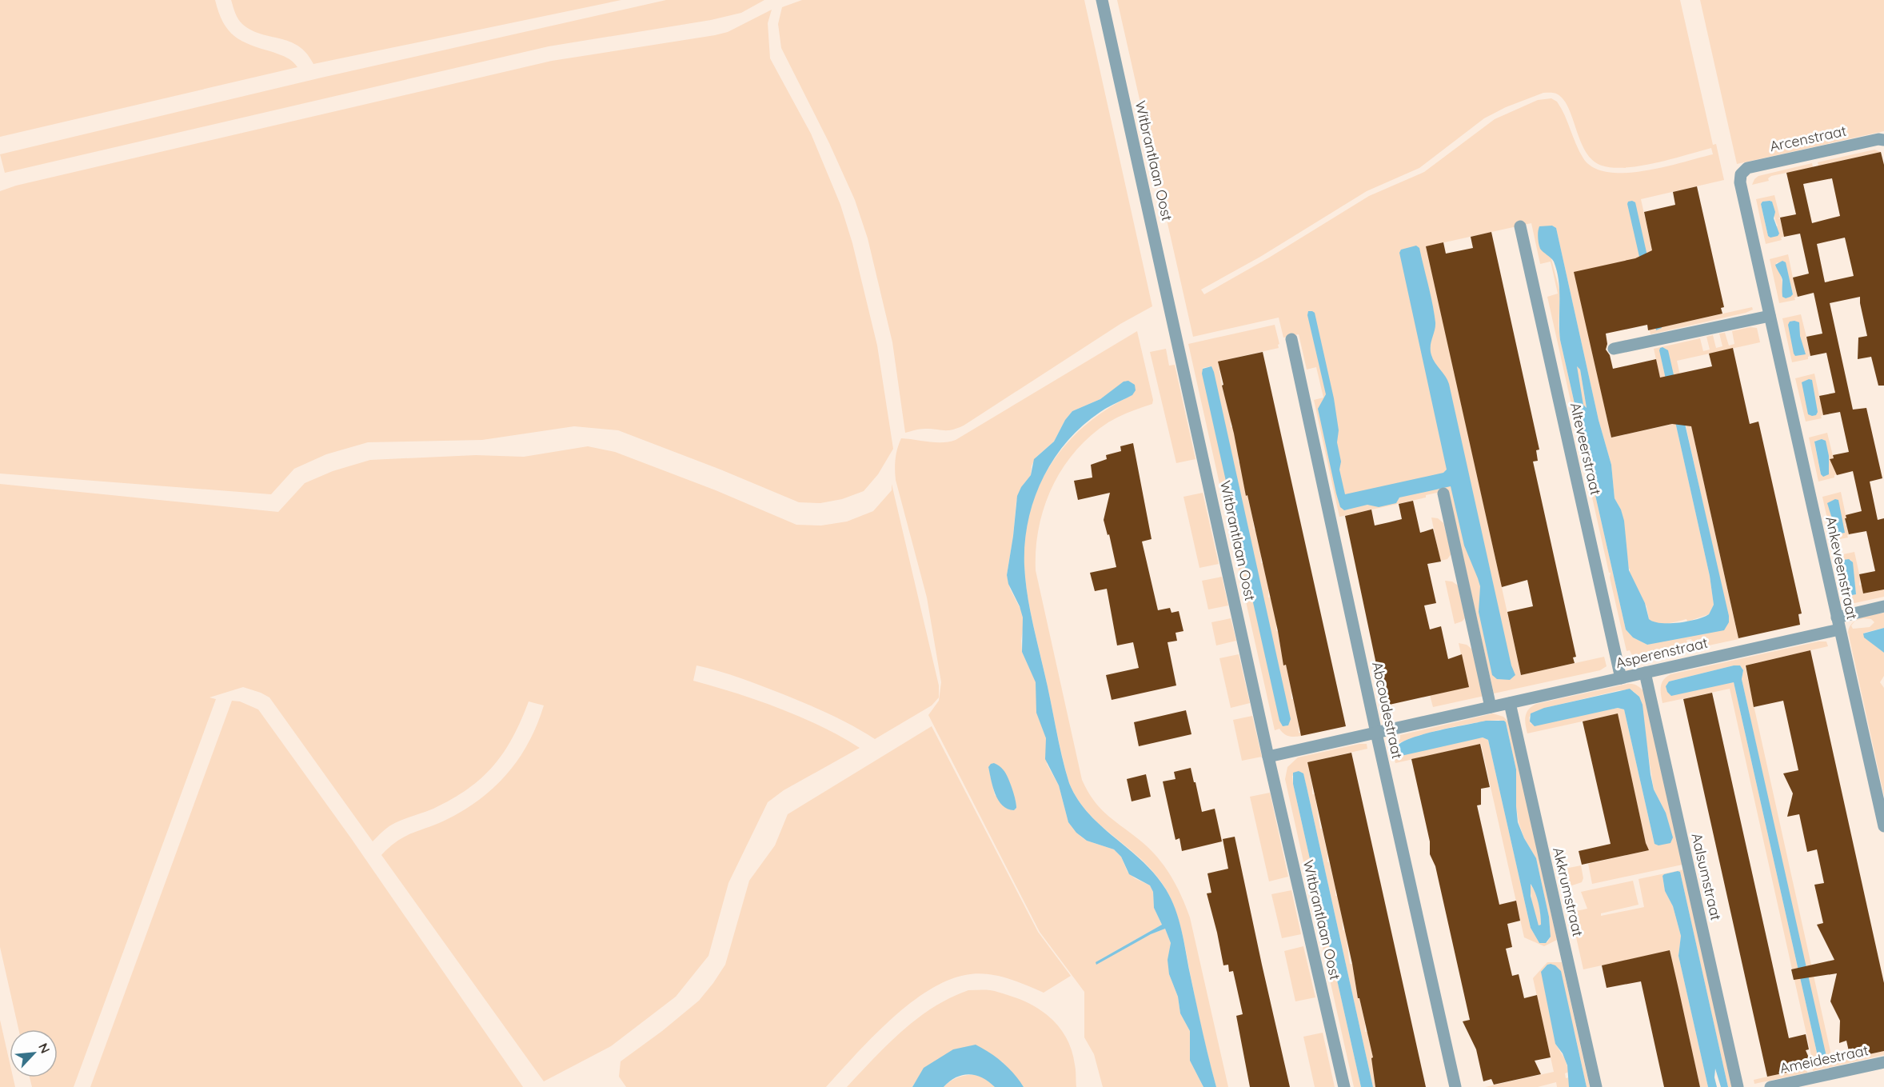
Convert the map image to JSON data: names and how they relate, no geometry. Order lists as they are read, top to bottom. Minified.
{"streets":{"street":["Arcenstraat","Witbrantlaan Oost","Alteveerstraat","Ankeveenstraat","Asperenstraat","Abcoudestraat","Aalsumstraat","Akkrumstraat","Ameidestraat"]},"crossings":[["Arcenstraat","Ankeveenstraat"],["Witbrantlaan Oost","Asperenstraat"],["Alteveerstraat","Asperenstraat"],["Ankeveenstraat","Asperenstraat"],["Asperenstraat","Abcoudestraat"],["Asperenstraat","Aalsumstraat"],["Asperenstraat","Akkrumstraat"]],"north":"top right"}
